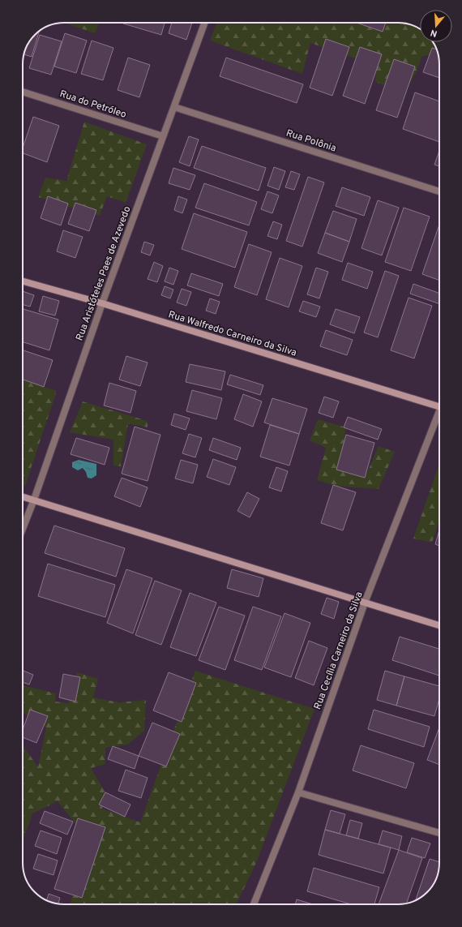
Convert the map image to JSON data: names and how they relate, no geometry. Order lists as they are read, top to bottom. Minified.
{"streets":{"main road":["Rua Walfredo Carneiro da Silva"],"street":["Rua do Petróleo","Rua Polônia","Rua Aristóteles Paes de Azevedo","Rua Cecília Carneiro da Silva"]},"crossings":[["Rua do Petróleo","Rua Aristóteles Paes de Azevedo"],["Rua Polônia","Rua Aristóteles Paes de Azevedo"],["Rua Aristóteles Paes de Azevedo","Rua Walfredo Carneiro da Silva"]],"north":"bottom"}
